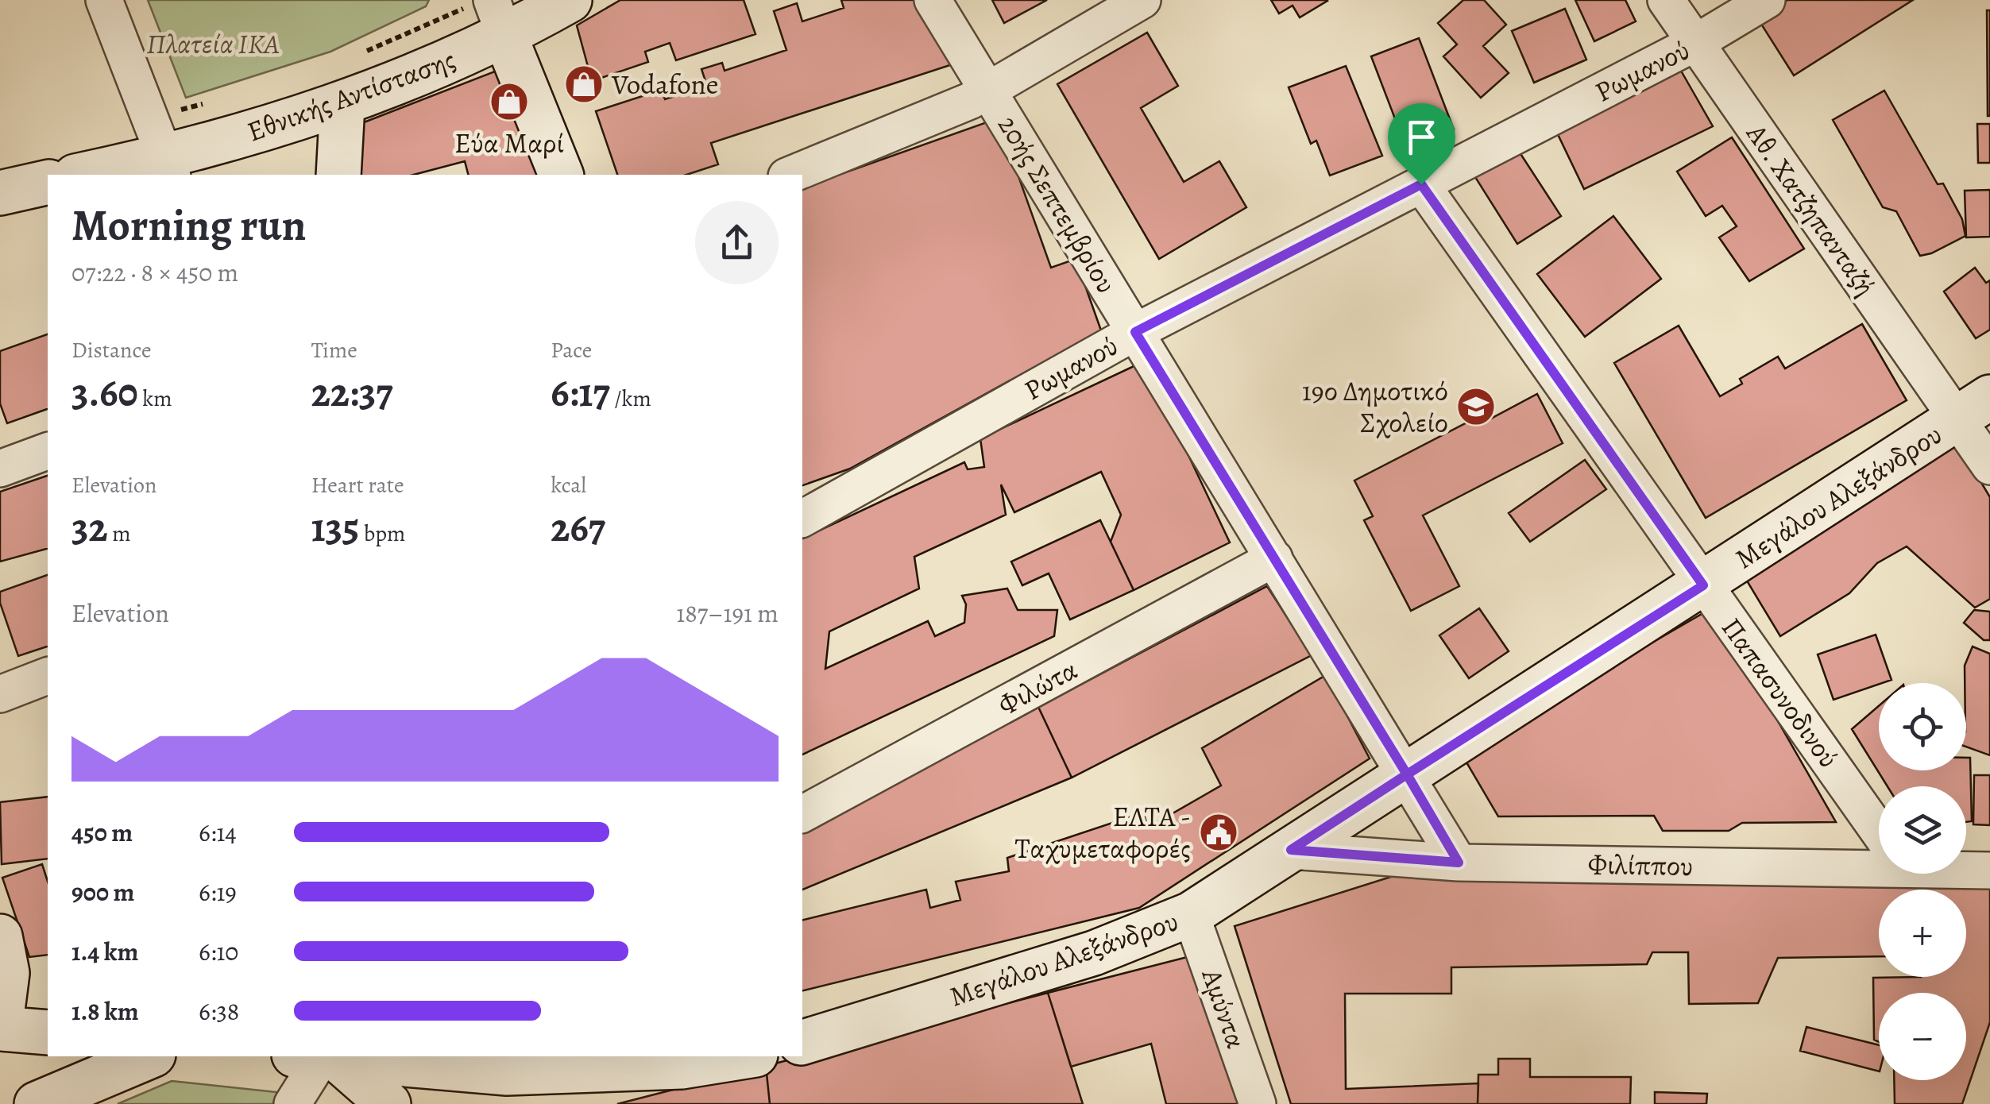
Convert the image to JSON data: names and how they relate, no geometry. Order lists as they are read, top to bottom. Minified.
{"streets":{"main road":["Εθνικής Αντίστασης","Μεγάλου Αλεξάνδρου"],"street":["Ρωμανού","20ής Σεπτεμβρίου","Αθ. Χατζηπανταζή","Φιλώτα","Παπασυνοδινού","Φιλίππου","Αμύντα"]},"crossings":[["Ρωμανού","20ής Σεπτεμβρίου"],["Ρωμανού","Αθ. Χατζηπανταζή"],["Ρωμανού","Παπασυνοδινού"],["20ής Σεπτεμβρίου","Μεγάλου Αλεξάνδρου"],["20ής Σεπτεμβρίου","Φιλώτα"],["20ής Σεπτεμβρίου","Φιλίππου"],["Αθ. Χατζηπανταζή","Μεγάλου Αλεξάνδρου"],["Μεγάλου Αλεξάνδρου","Παπασυνοδινού"],["Μεγάλου Αλεξάνδρου","Φιλίππου"],["Μεγάλου Αλεξάνδρου","Αμύντα"]],"parks":["Πλατεία ΙΚΑ"],"places":{"shop":["Vodafone","Εύα Μαρί"],"school or university":["19ο Δημοτικό Σχολείο"],"public building":["ΕΛΤΑ - Ταχυμεταφορές"]},"page":{"heading":["Morning run","07:22 · 8 × 450 m"],"stats":[["Distance","3.60 km"],["Time","22:37"],["Pace","6:17 /km"],["Elevation","32 m"],["Heart rate","135 bpm"],["kcal","267"]],"chart":["Elevation","187–191 m"],"map_buttons":["+","−"],"list":[{"name":"450 m","note":"6:14"},{"name":"900 m","note":"6:19"},{"name":"1.4 km","note":"6:10"},{"name":"1.8 km","note":"6:38"}]}}
